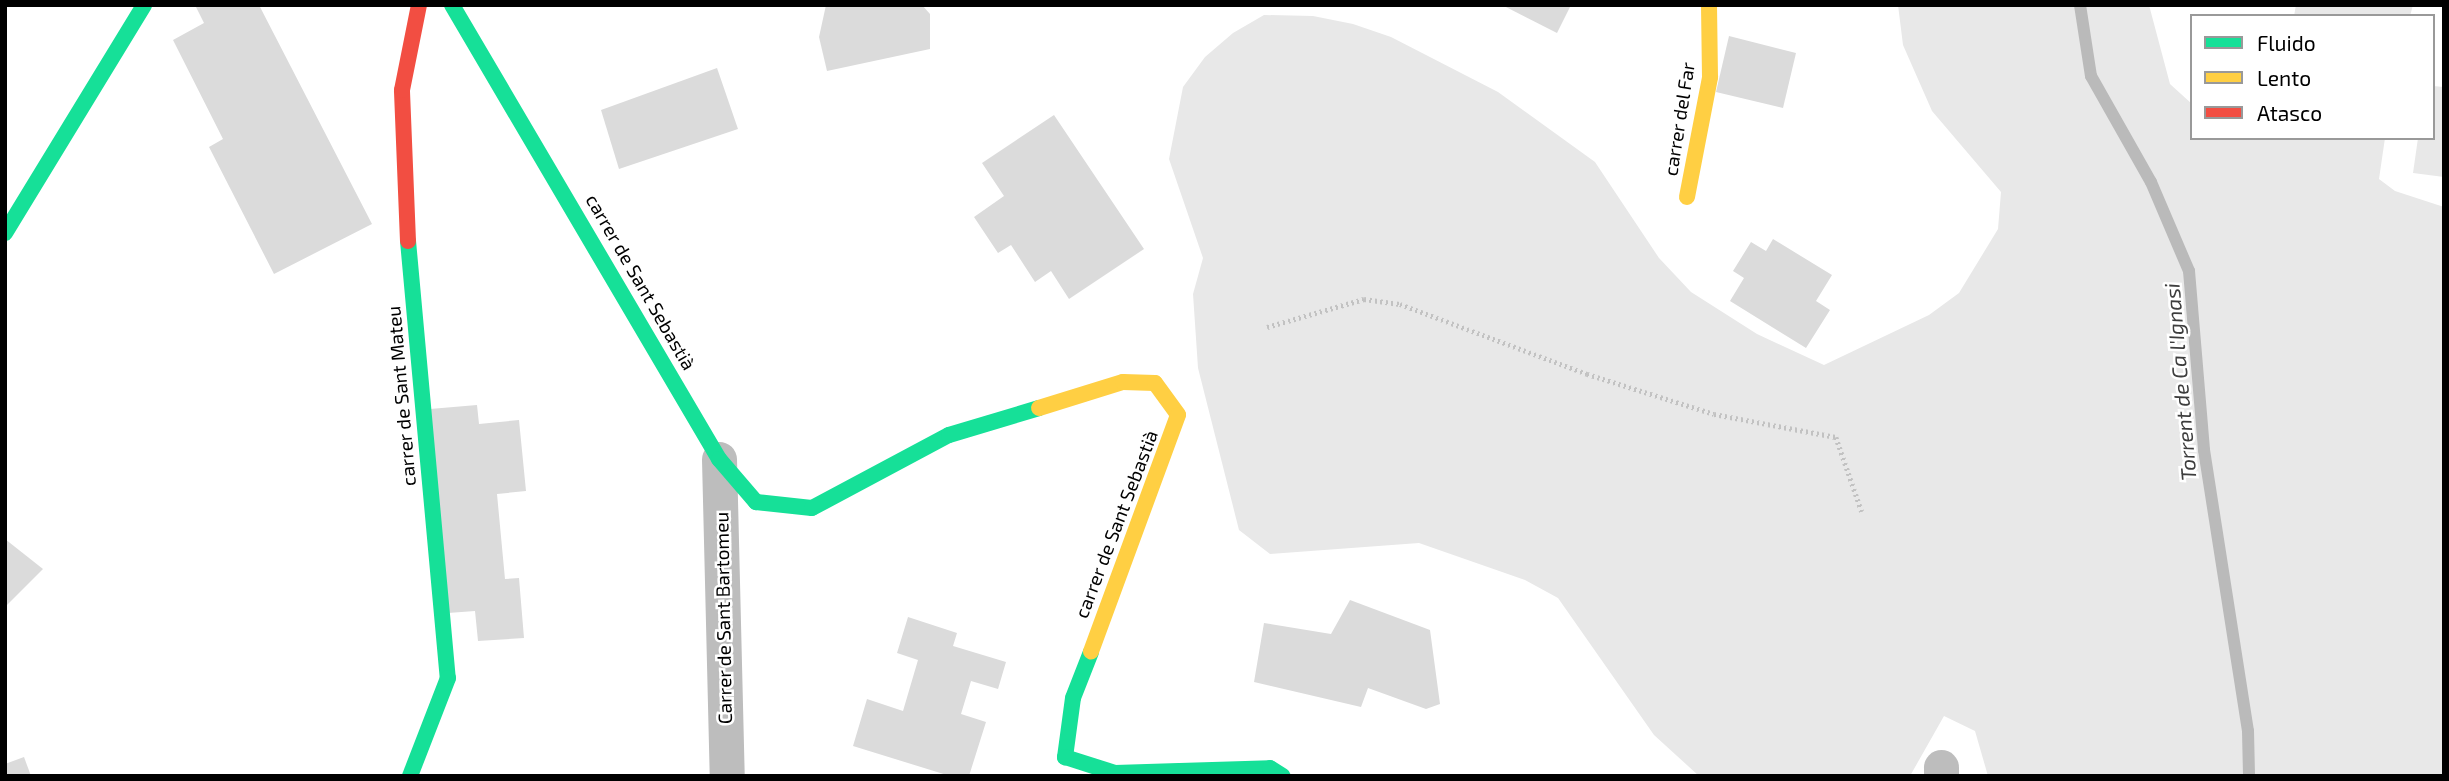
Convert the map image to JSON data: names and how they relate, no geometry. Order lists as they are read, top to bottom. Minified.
{"streets":{"street":["carrer del Far","carrer de Sant Sebastià","carrer de Sant Mateu","Carrer de Sant Bartomeu"]},"crossings":[["carrer de Sant Sebastià","Carrer de Sant Bartomeu"]],"water":["Torrent de Ca l'Ignasi"],"legend":["Fluido","Lento","Atasco"]}
